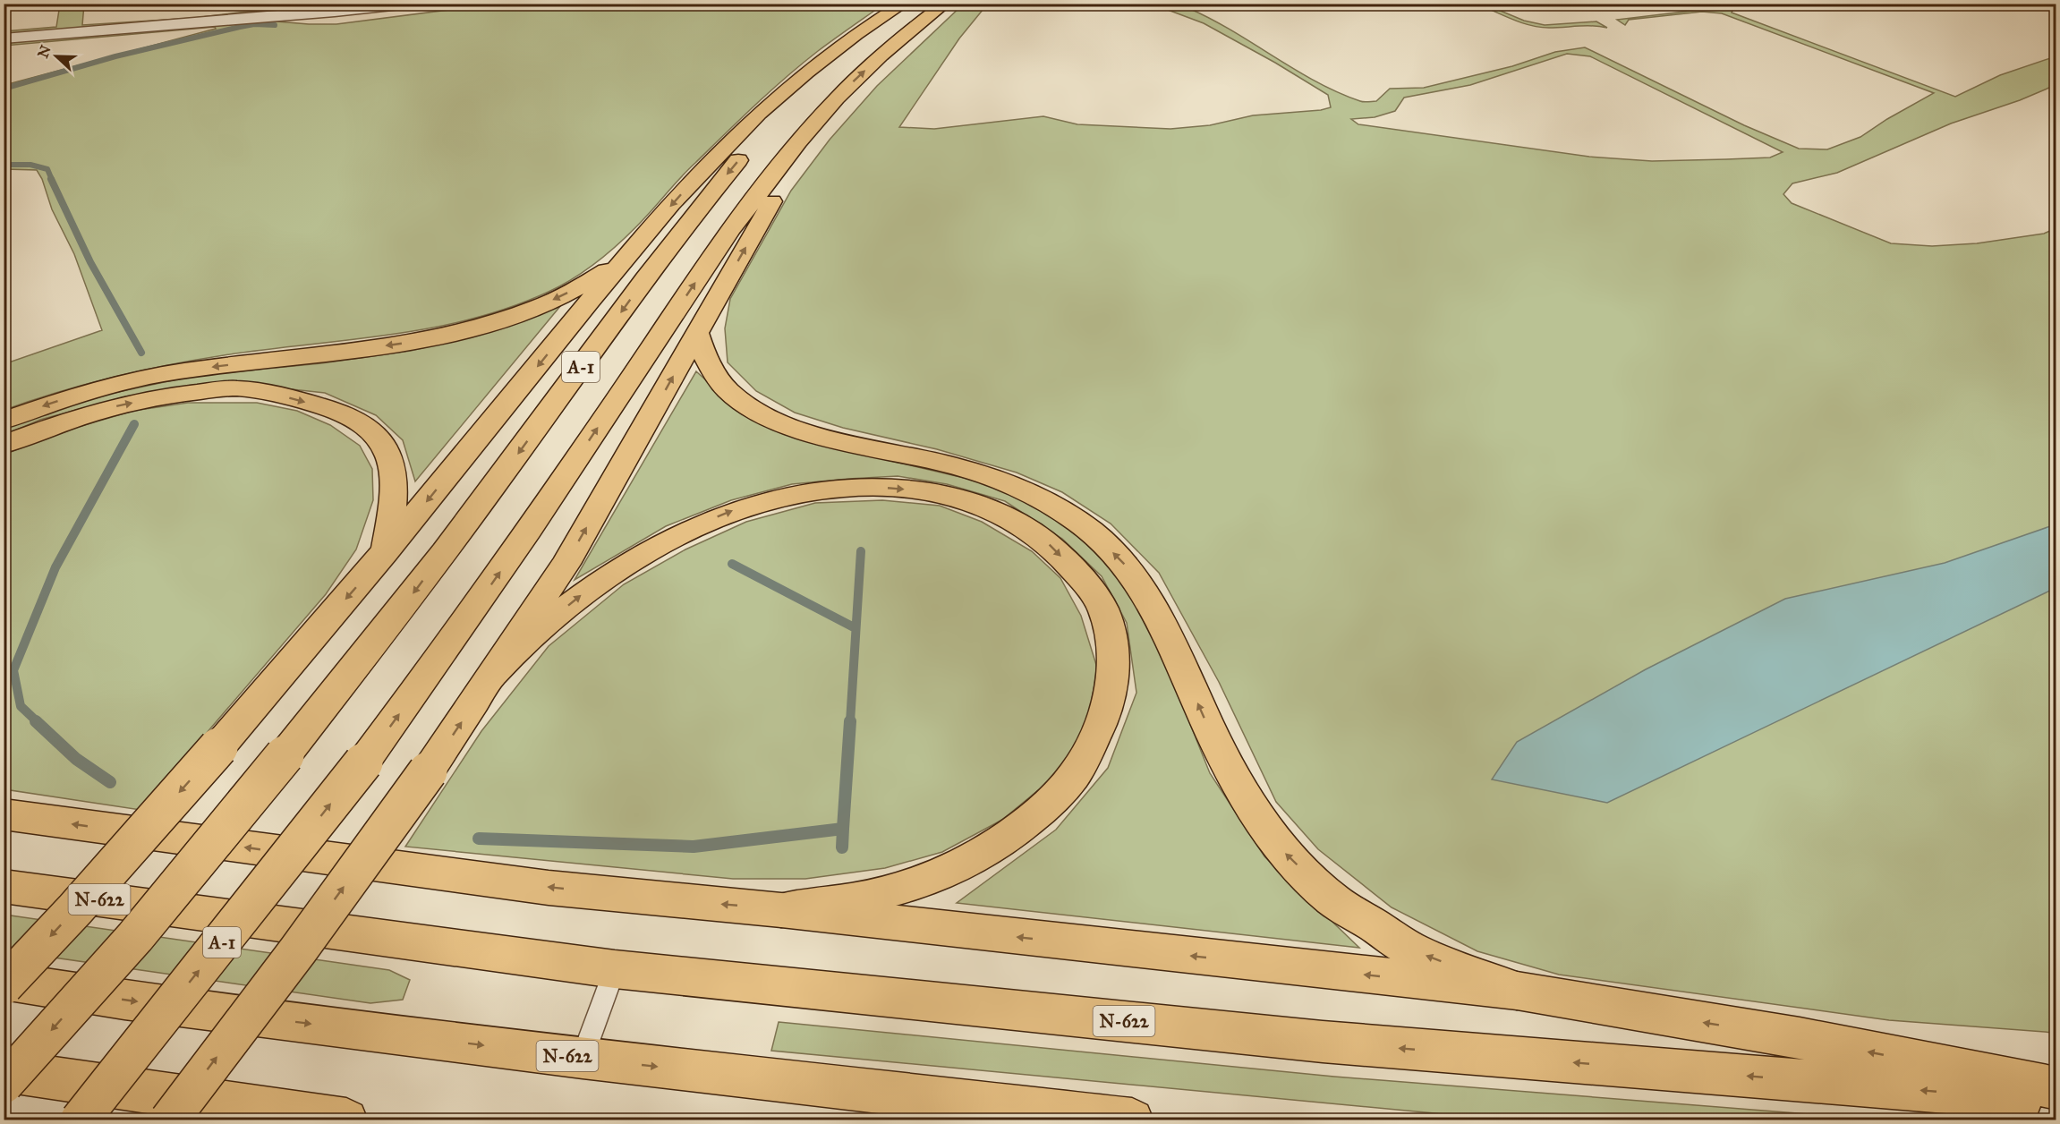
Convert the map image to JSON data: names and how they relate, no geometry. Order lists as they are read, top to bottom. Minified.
{"streets":{"highway":["A-1","N-622"]},"north":"left"}
